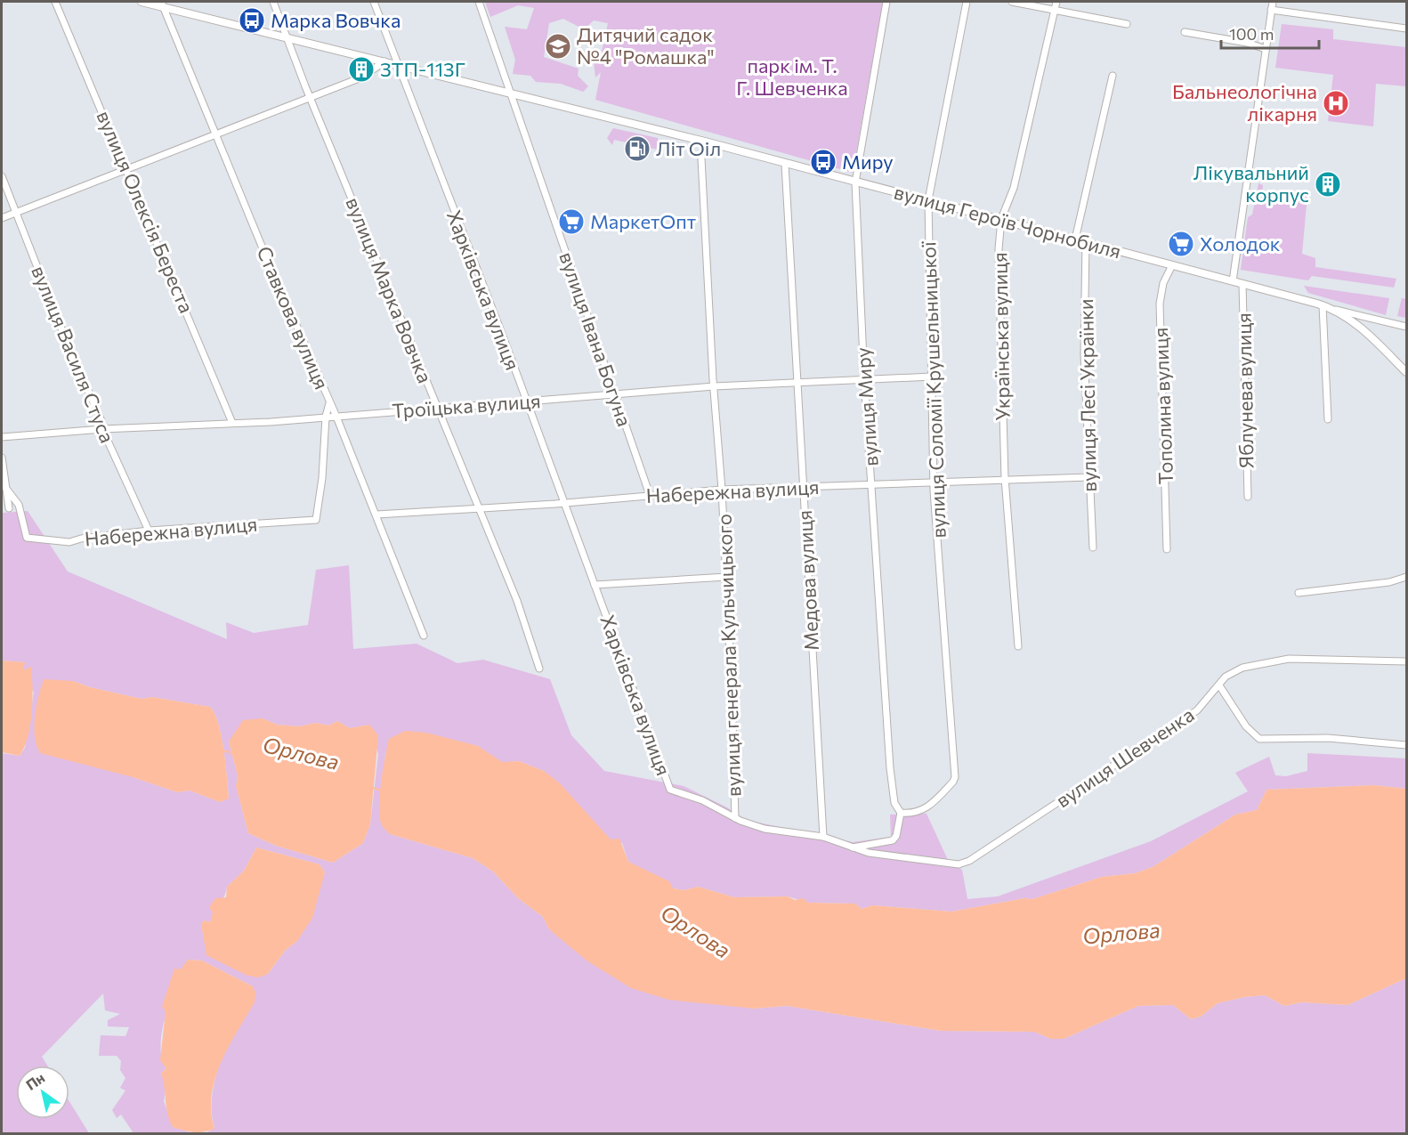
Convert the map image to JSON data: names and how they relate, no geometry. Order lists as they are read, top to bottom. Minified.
{"streets":{"street":["вулиця Олексія Береста","вулиця Героїв Чорнобиля","вулиця Марка Вовчка","Харківська вулиця","Ставкова вулиця","Українська вулиця","вулиця Івана Богуна","вулиця Василя Стуса","вулиця Соломії Крушельницької","Яблунева вулиця","вулиця Лесі Українки","Троїцька вулиця","Тополина вулиця","вулиця Миру","Набережна вулиця","Медова вулиця","вулиця генерала Кульчицького","вулиця Шевченка"]},"crossings":[["вулиця Олексія Береста","Троїцька вулиця"],["вулиця Героїв Чорнобиля","вулиця Марка Вовчка"],["вулиця Героїв Чорнобиля","Харківська вулиця"],["вулиця Героїв Чорнобиля","Ставкова вулиця"],["вулиця Героїв Чорнобиля","Українська вулиця"],["вулиця Героїв Чорнобиля","вулиця Івана Богуна"],["вулиця Героїв Чорнобиля","вулиця Соломії Крушельницької"],["вулиця Героїв Чорнобиля","Яблунева вулиця"],["вулиця Героїв Чорнобиля","вулиця Лесі Українки"],["вулиця Героїв Чорнобиля","Тополина вулиця"],["вулиця Героїв Чорнобиля","вулиця Миру"],["вулиця Героїв Чорнобиля","Медова вулиця"],["вулиця Героїв Чорнобиля","вулиця генерала Кульчицького"],["вулиця Марка Вовчка","Троїцька вулиця"],["вулиця Марка Вовчка","Набережна вулиця"],["Харківська вулиця","Троїцька вулиця"],["Харківська вулиця","Набережна вулиця"],["Харківська вулиця","вулиця генерала Кульчицького"],["Ставкова вулиця","Троїцька вулиця"],["Ставкова вулиця","Набережна вулиця"],["Українська вулиця","Набережна вулиця"],["вулиця Івана Богуна","Троїцька вулиця"],["вулиця Івана Богуна","Набережна вулиця"],["вулиця Василя Стуса","Троїцька вулиця"],["вулиця Василя Стуса","Набережна вулиця"],["вулиця Соломії Крушельницької","Троїцька вулиця"],["вулиця Соломії Крушельницької","вулиця Миру"],["вулиця Соломії Крушельницької","Набережна вулиця"],["вулиця Лесі Українки","Набережна вулиця"],["Троїцька вулиця","вулиця Миру"],["Троїцька вулиця","Набережна вулиця"],["Троїцька вулиця","Медова вулиця"],["Троїцька вулиця","вулиця генерала Кульчицького"],["вулиця Миру","Набережна вулиця"],["Набережна вулиця","Медова вулиця"],["Набережна вулиця","вулиця генерала Кульчицького"]],"water":["Орлова"],"parks":["парк ім. Т. Г. Шевченка"],"places":{"bus stop":["Марка Вовчка","Миру"],"school or university":["Дитячий садок №4 \"Ромашка\""],"building":["ЗТП-113Г","Лікувальний корпус"],"hospital":["Бальнеологічна лікарня"],"fuel station":["Літ Оіл"],"supermarket":["МаркетОпт","Холодок"]},"scale_bar":"100 m","north":"top left"}
